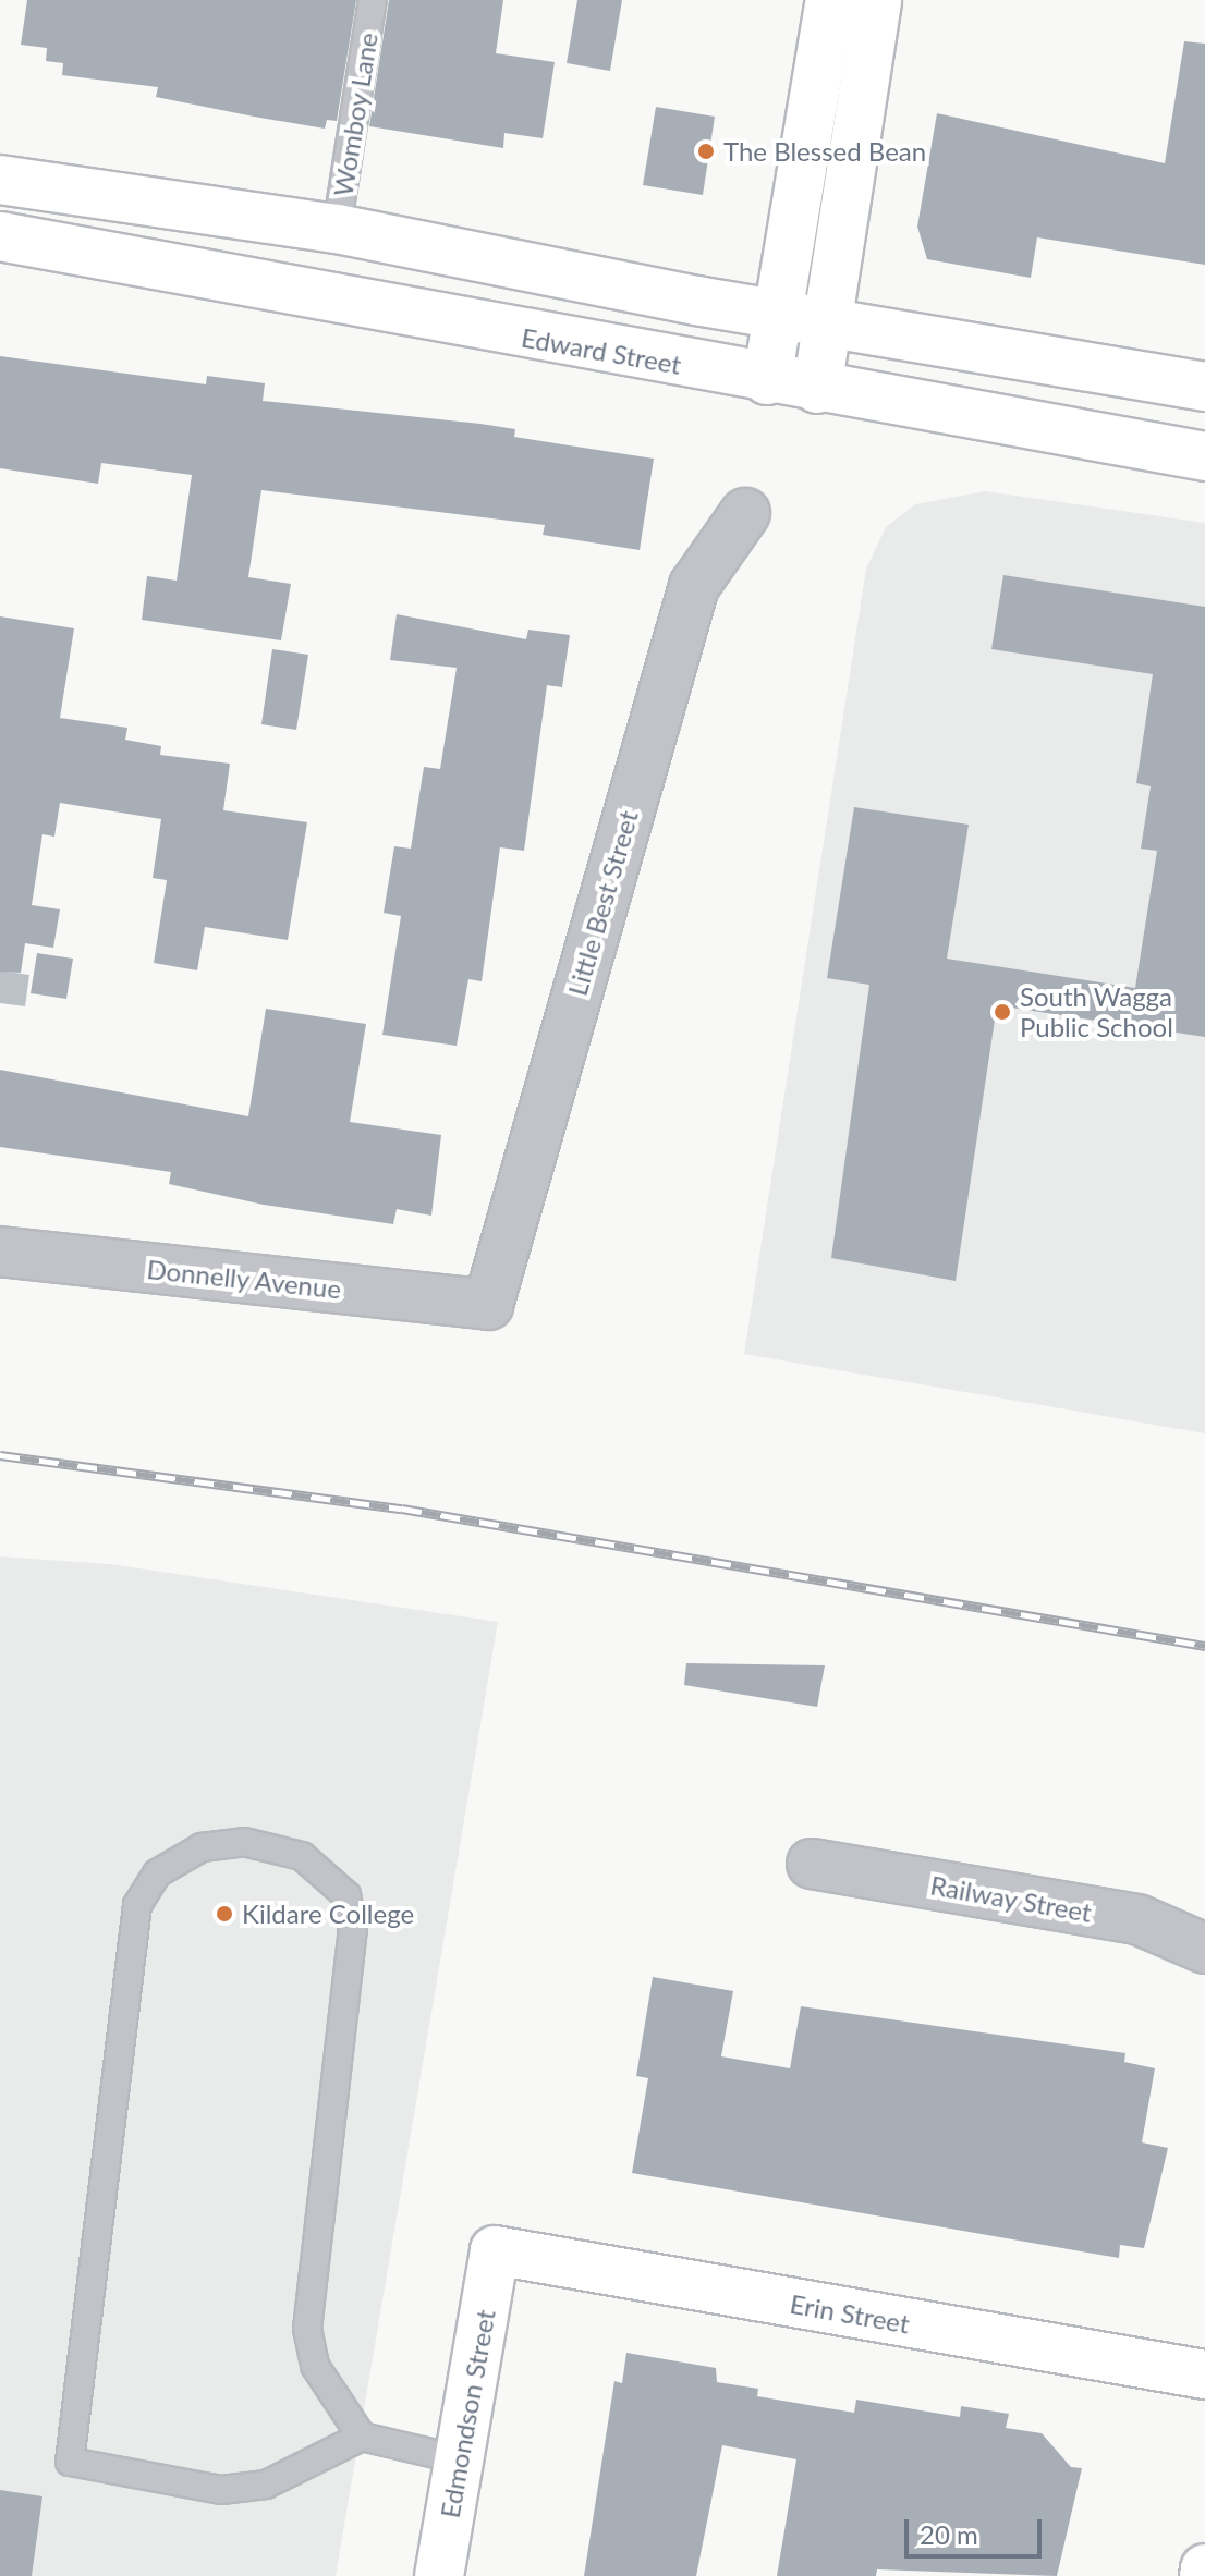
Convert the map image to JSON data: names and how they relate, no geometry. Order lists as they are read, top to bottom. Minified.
{"streets":{"main road":["Edward Street","Erin Street","Edmondson Street"],"street":["Little Best Street","Donnelly Avenue","Railway Street"],"lane":["Womboy Lane"]},"crossings":[["Little Best Street","Donnelly Avenue"],["Erin Street","Edmondson Street"]],"places":["The Blessed Bean","South Wagga Public School","Kildare College"],"scale_bar":"20 m"}
